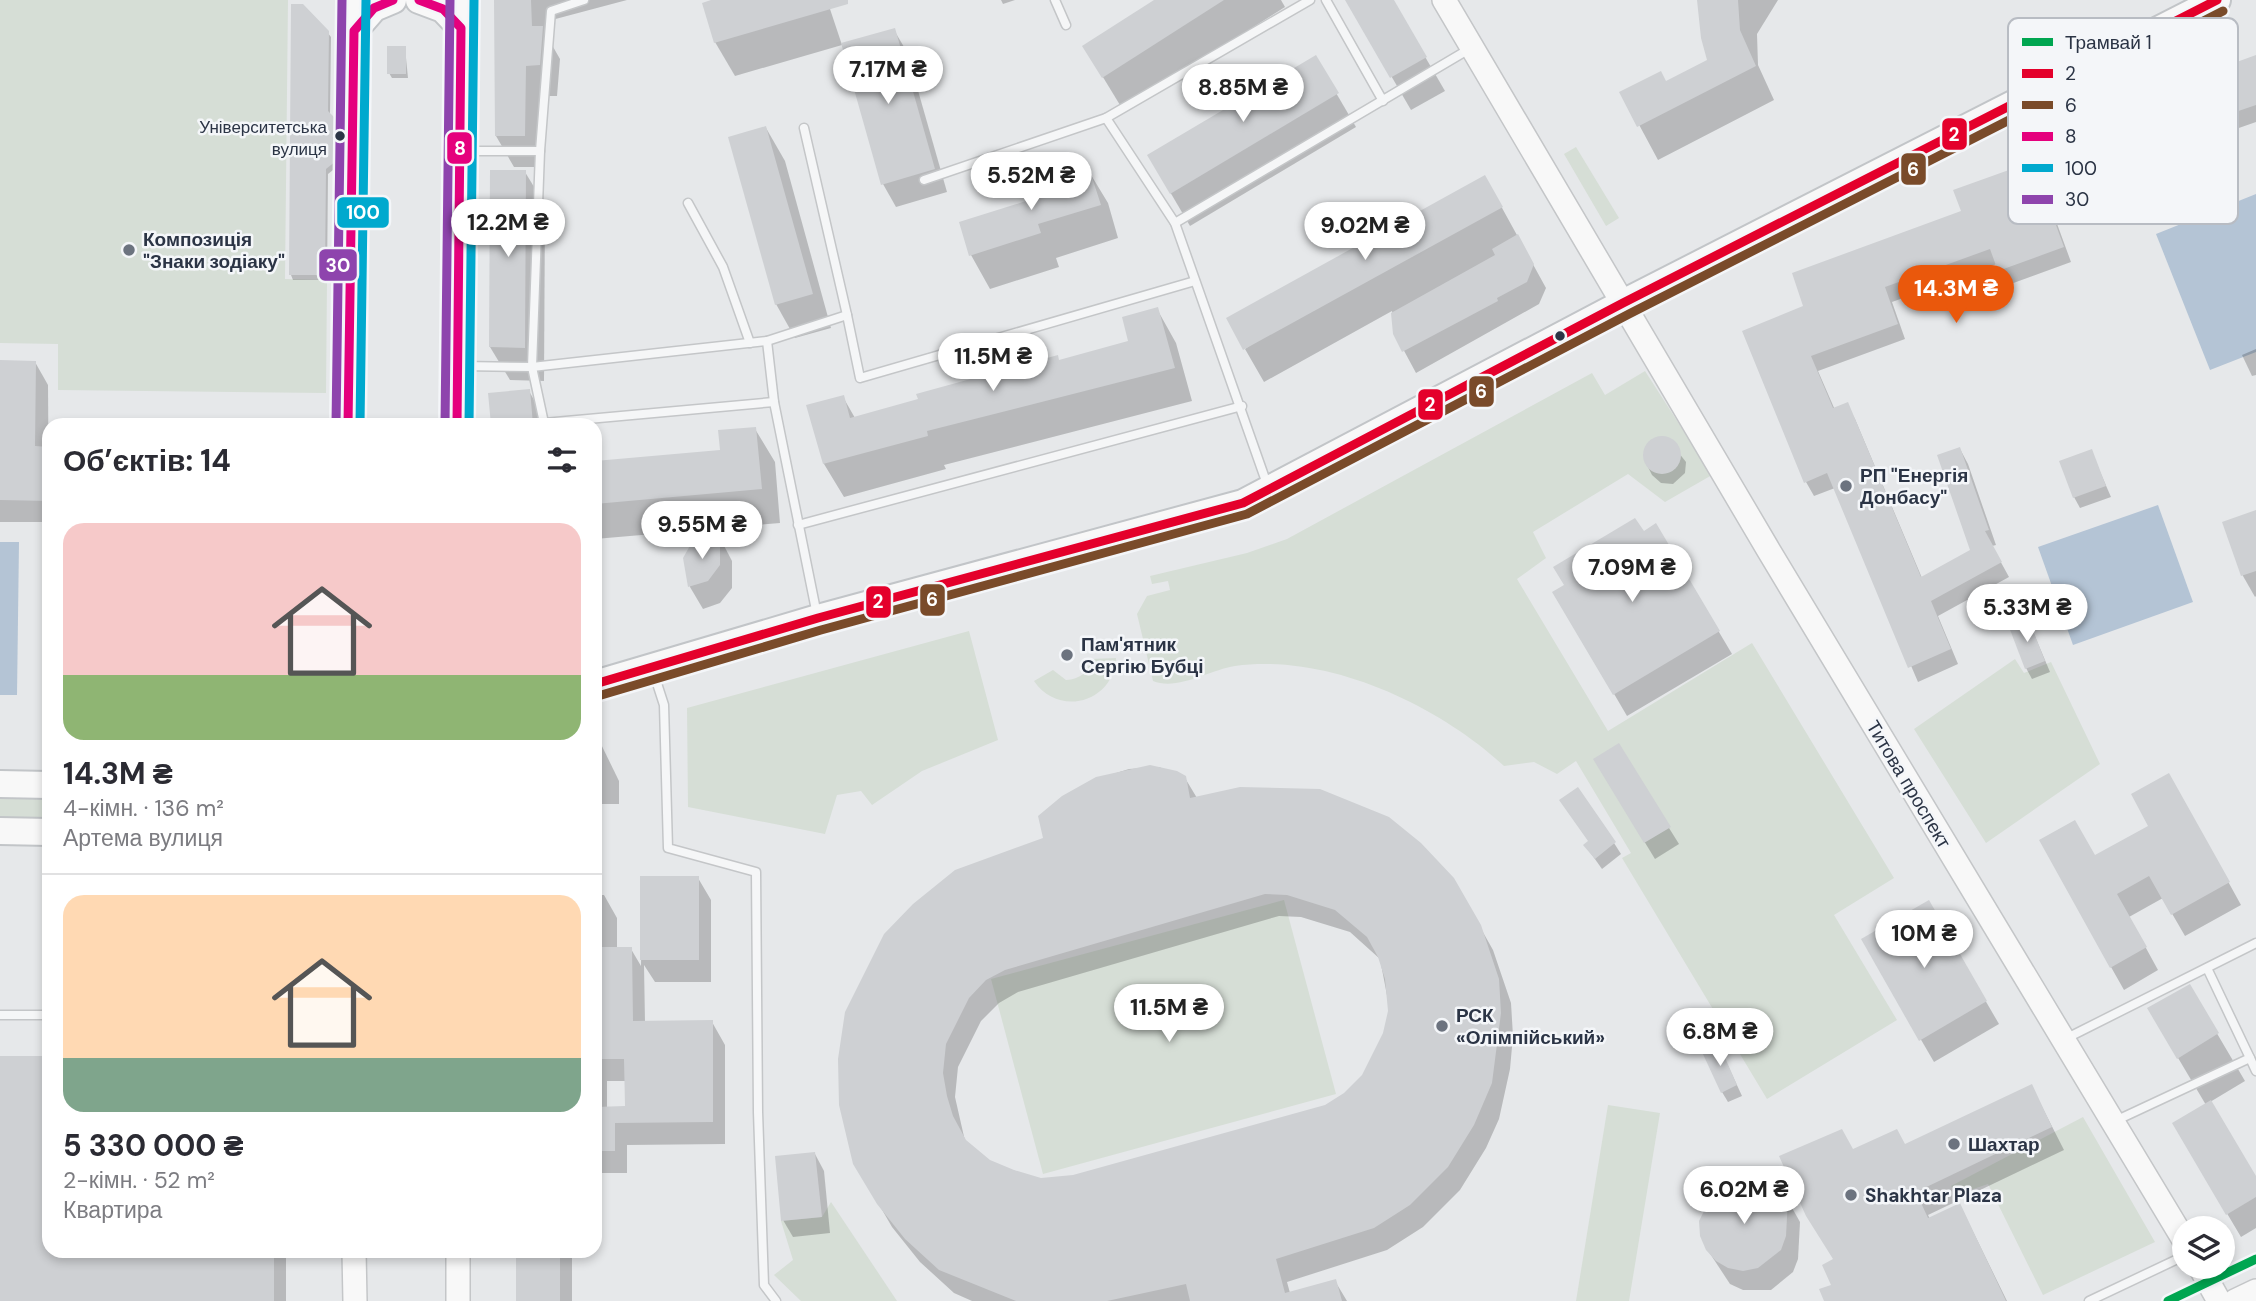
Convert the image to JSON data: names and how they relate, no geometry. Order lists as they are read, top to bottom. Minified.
{"streets":{"street":["Титова проспект"]},"places":["Університетська вулиця","Композиція \"Знаки зодіаку\"","РП \"Енергія Донбасу\"","Пам'ятник Сергію Бубці","РСК «Олімпійський»","Шахтар","Shakhtar Plaza"],"lines":["transit line 2","transit line 8","transit line 100","transit line 30","transit line 6","tram line 1"],"legend":["Трамвай 1","2","6","8","100","30"],"page":{"price":["7.17M ₴","8.85M ₴","5.52M ₴","12.2M ₴","9.02M ₴","14.3M ₴","11.5M ₴","9.55M ₴","7.09M ₴","5.33M ₴","10M ₴","11.5M ₴","6.8M ₴","6.02M ₴"],"heading":"Об’єктів: 14","list":[{"name":"14.3M ₴","note":"4-кімн. · 136 m² · Артема вулиця"},{"name":"5 330 000 ₴","note":"2-кімн. · 52 m² · Квартира"}]}}
